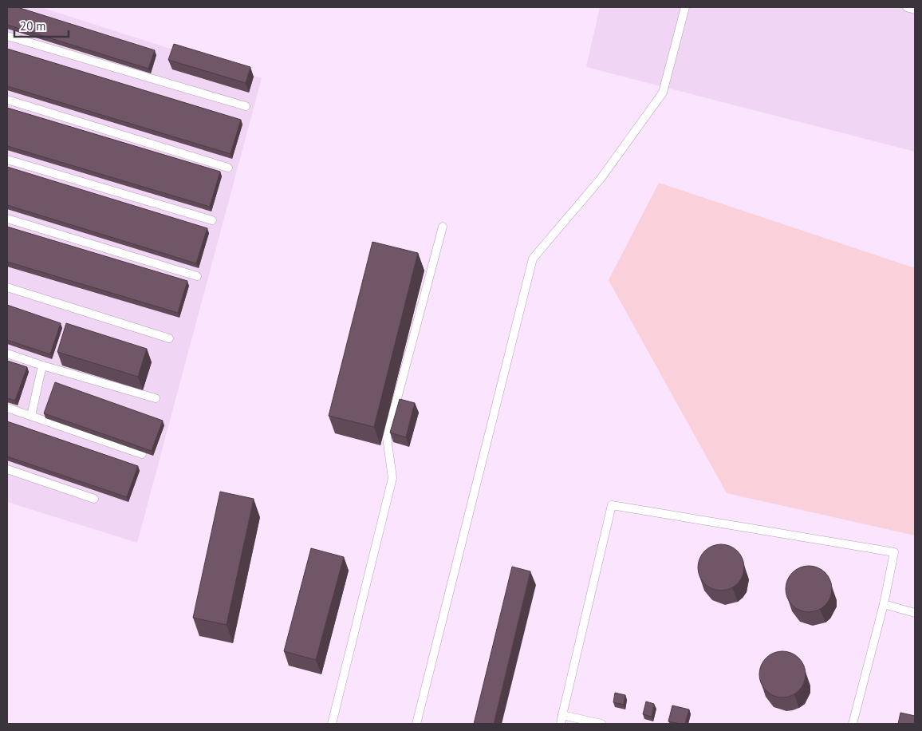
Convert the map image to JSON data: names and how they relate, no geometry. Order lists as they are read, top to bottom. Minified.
{"scale_bar":"20 m"}
